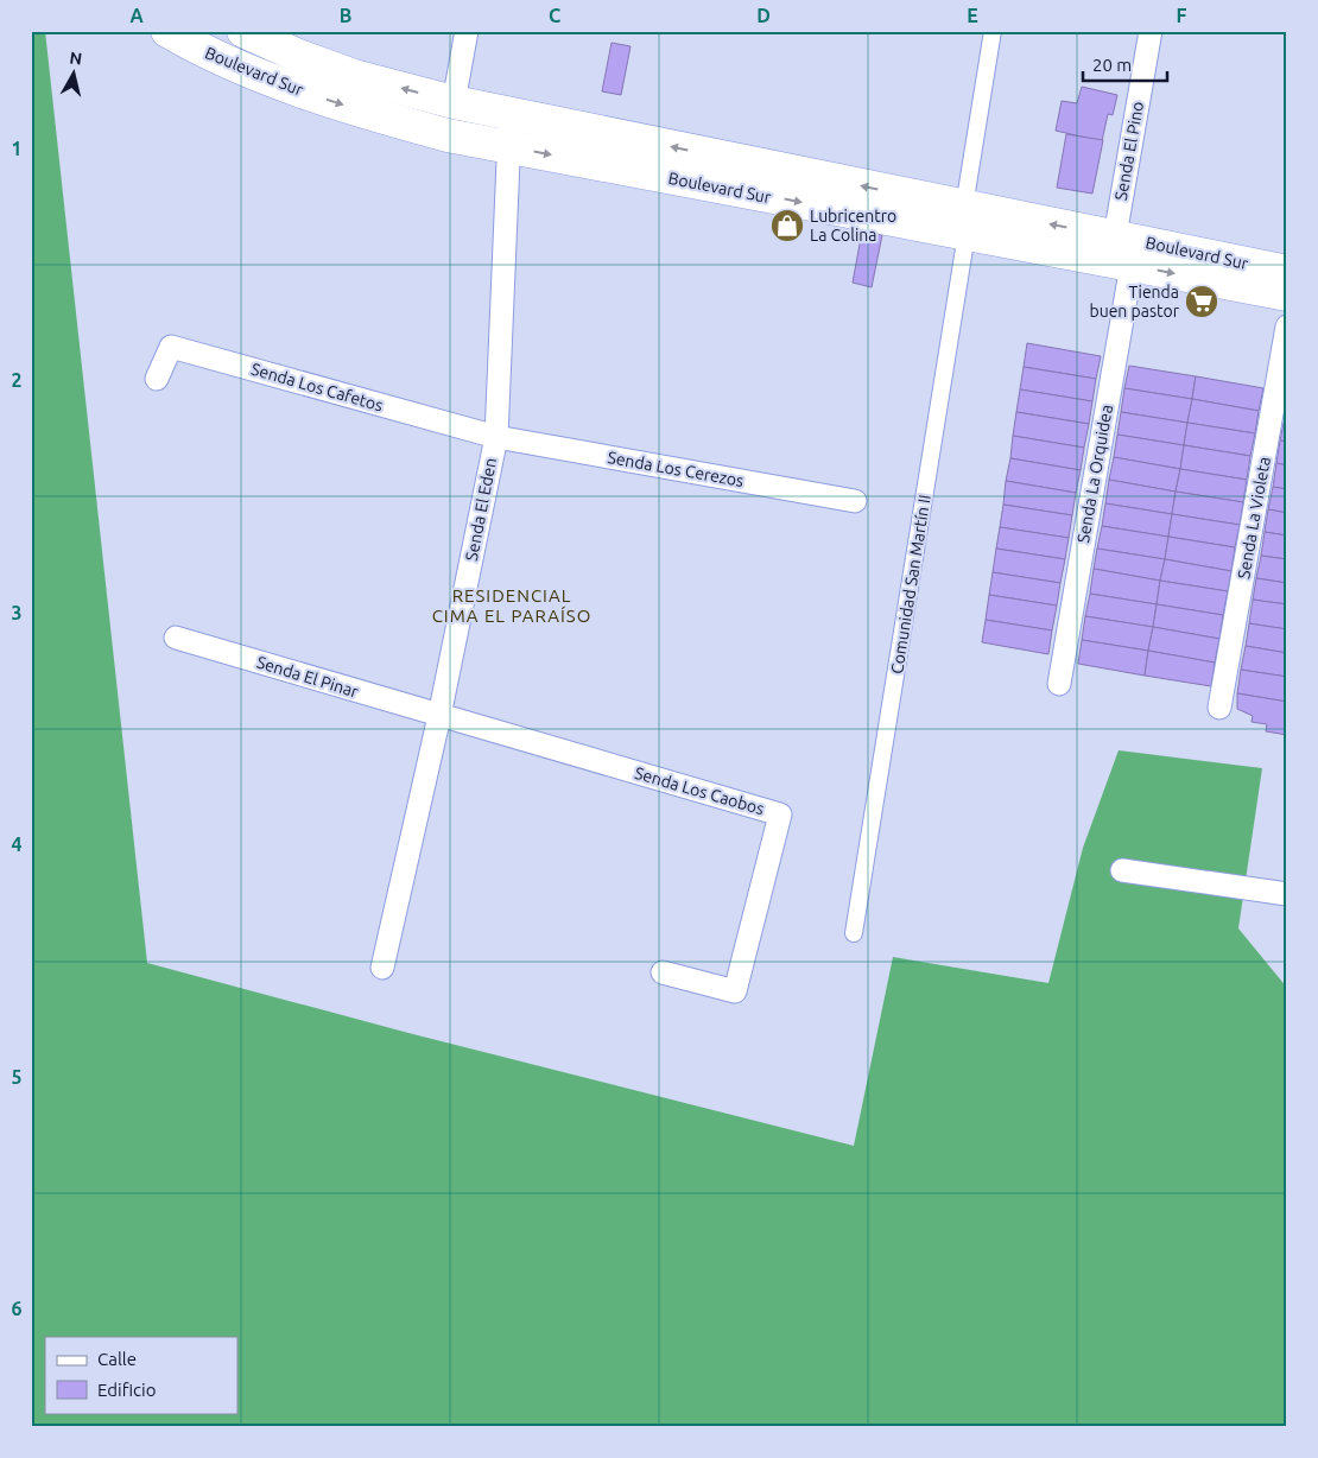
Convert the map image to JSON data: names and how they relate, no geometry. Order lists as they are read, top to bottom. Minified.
{"streets":{"highway":["Boulevard Sur"],"street":["Senda El Pino","Senda Los Cafetos","Senda Los Cerezos","Senda La Orquidea","Senda El Eden","Senda La Violeta","Comunidad San Martín II","Senda El Pinar","Senda Los Caobos"]},"crossings":[["Boulevard Sur","Senda El Pino"],["Boulevard Sur","Senda La Orquidea"],["Boulevard Sur","Senda El Eden"],["Boulevard Sur","Comunidad San Martín II"],["Senda Los Cafetos","Senda Los Cerezos"],["Senda Los Cafetos","Senda El Eden"],["Senda Los Cerezos","Senda El Eden"],["Senda El Eden","Senda El Pinar"],["Senda El Eden","Senda Los Caobos"],["Senda El Pinar","Senda Los Caobos"]],"districts":["RESIDENCIAL CIMA EL PARAÍSO"],"places":{"shop":["Lubricentro La Colina"],"supermarket":["Tienda buen pastor"]},"legend":["Calle","Edificio"],"scale_bar":"20 m","north":"top","grid":{"columns":["A","B","C","D","E","F"],"rows":["1","2","3","4","5","6"]}}
